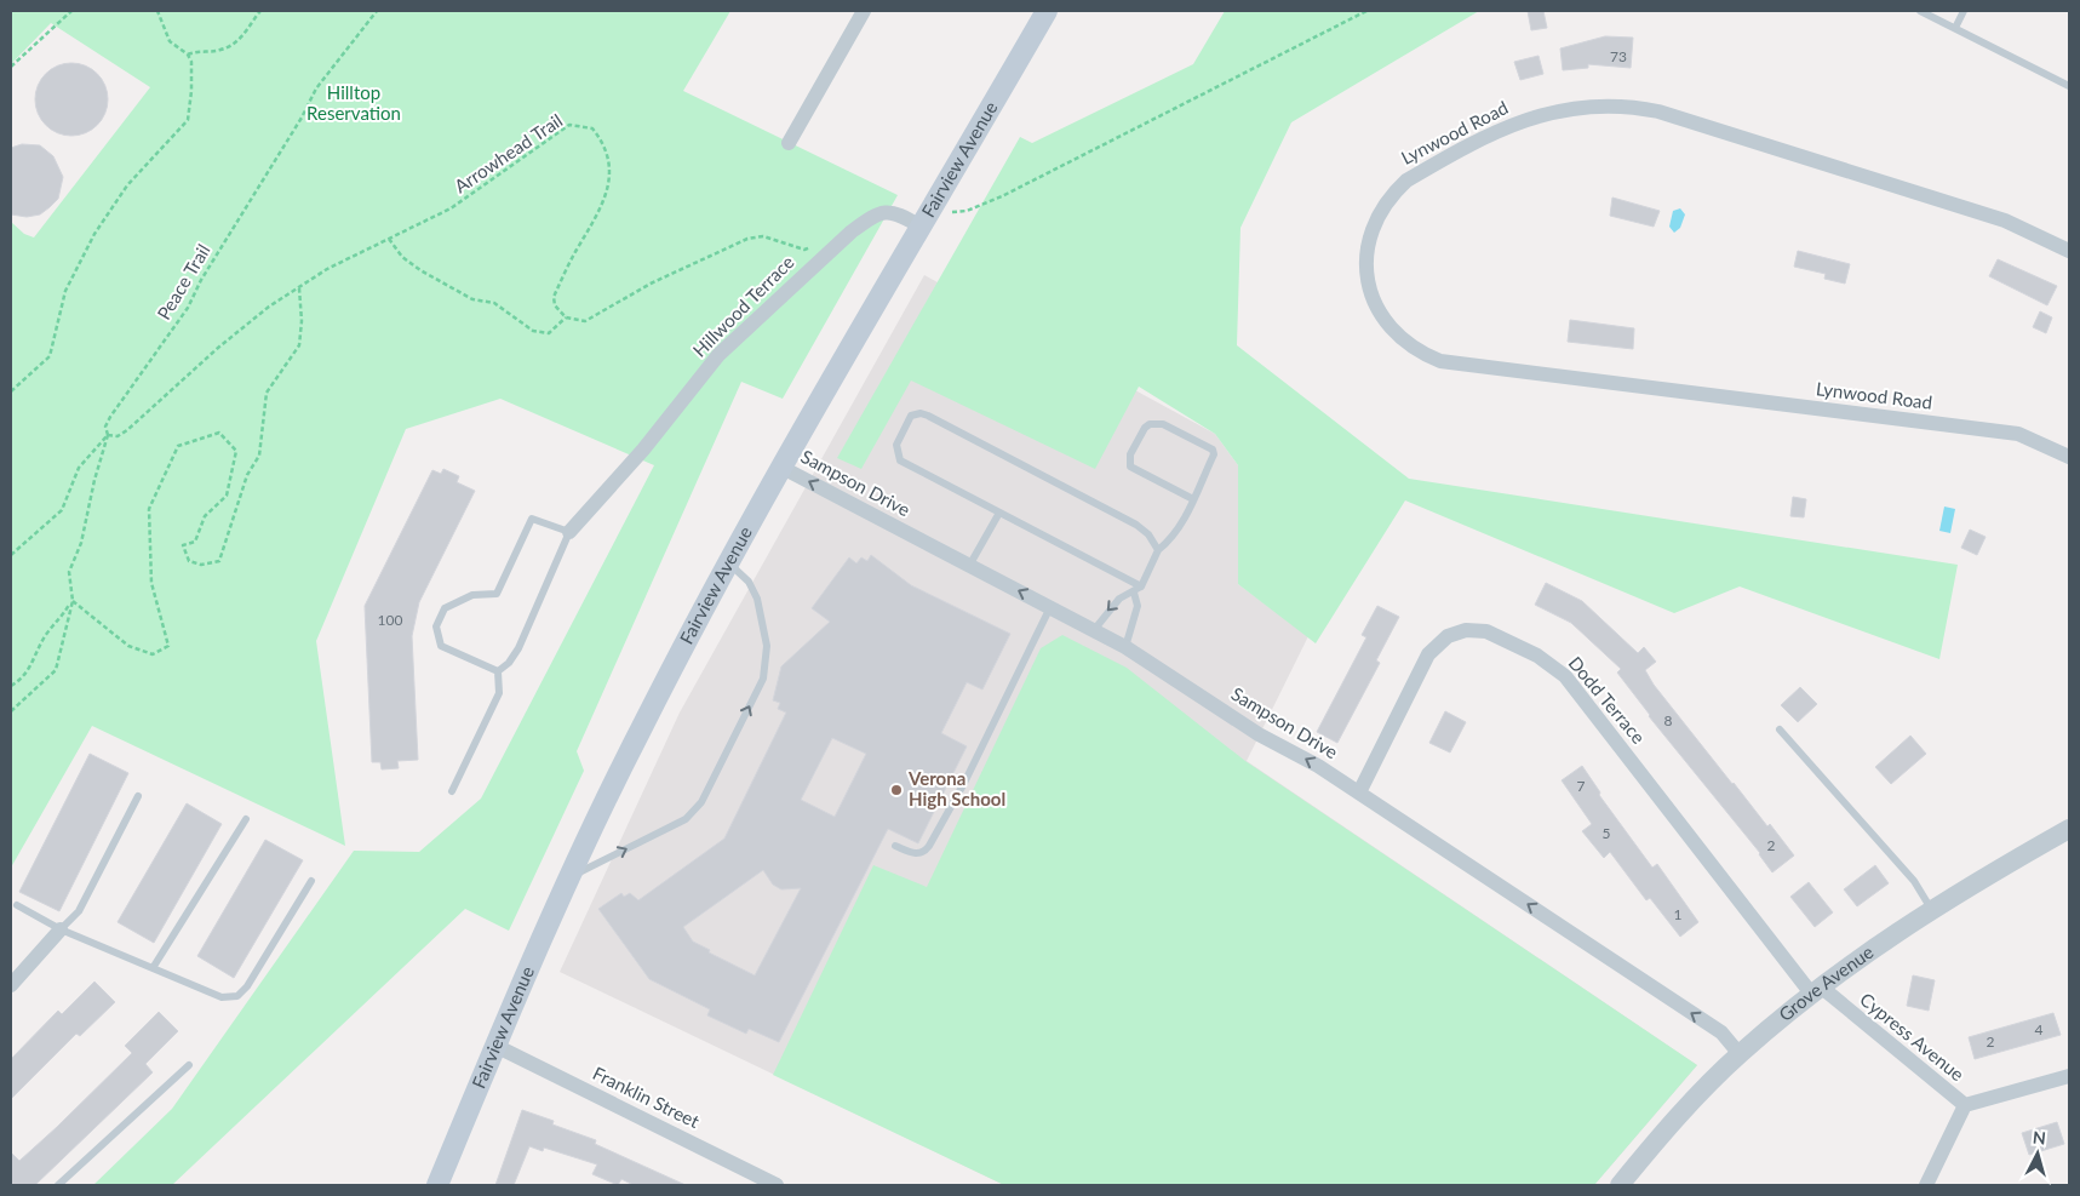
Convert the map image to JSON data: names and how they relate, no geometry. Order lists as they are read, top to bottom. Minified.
{"streets":{"main road":["Fairview Avenue"],"street":["Lynwood Road","Hillwood Terrace","Sampson Drive","Dodd Terrace","Grove Avenue","Cypress Avenue","Franklin Street"],"path":["Arrowhead Trail","Peace Trail"]},"crossings":[["Arrowhead Trail","Peace Trail"],["Fairview Avenue","Hillwood Terrace"],["Fairview Avenue","Sampson Drive"],["Fairview Avenue","Franklin Street"],["Sampson Drive","Dodd Terrace"],["Sampson Drive","Grove Avenue"],["Dodd Terrace","Grove Avenue"],["Dodd Terrace","Cypress Avenue"],["Grove Avenue","Cypress Avenue"]],"one_way":["Sampson Drive"],"parks":["Hilltop Reservation"],"places":["Verona High School"],"house_numbers":["73","100","8","7","5","2","1","4","2"],"north":"top"}
